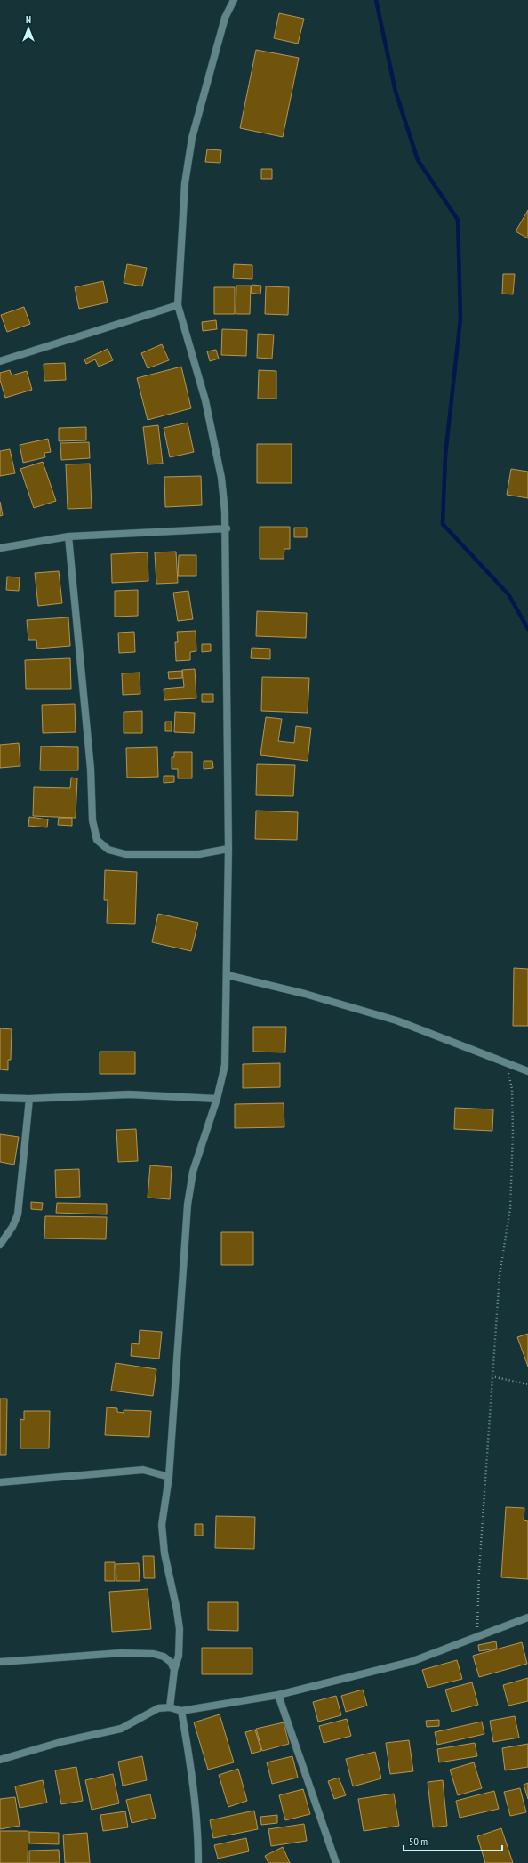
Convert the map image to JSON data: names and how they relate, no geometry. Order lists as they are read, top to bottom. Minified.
{"scale_bar":"50 m","north":"top"}
